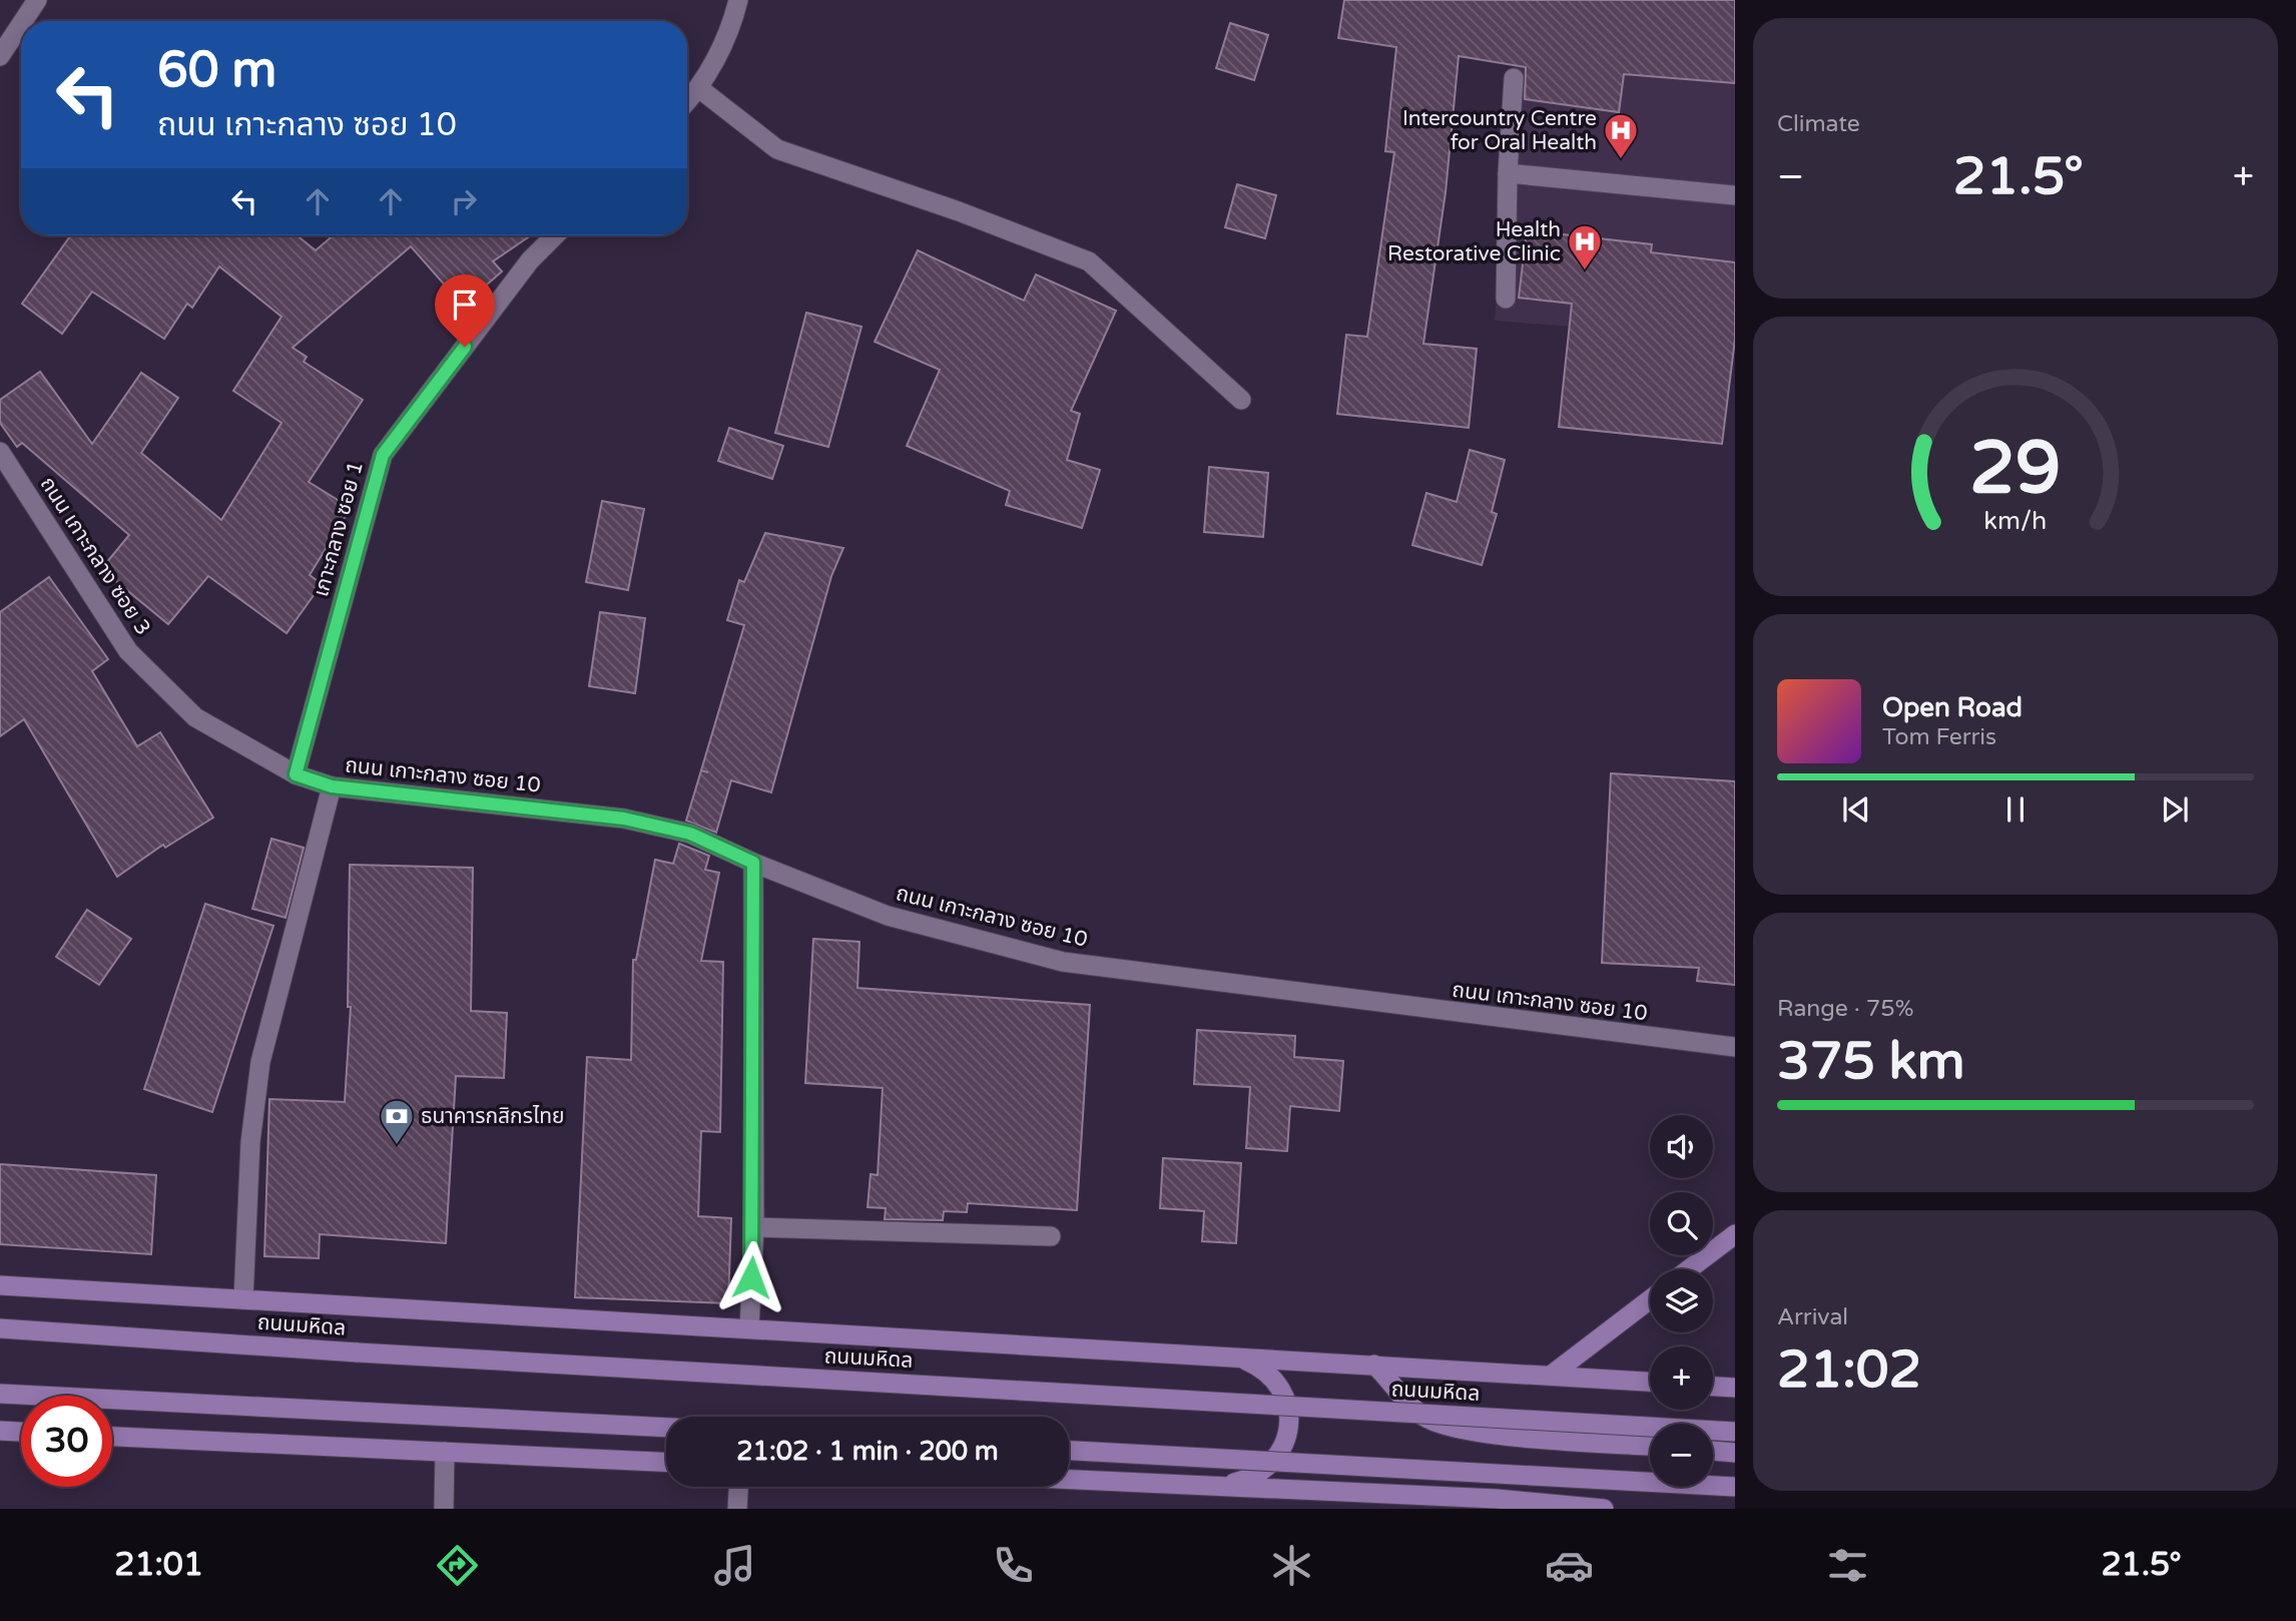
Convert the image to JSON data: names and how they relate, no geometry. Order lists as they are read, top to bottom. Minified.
{"streets":{"main road":["ถนนมหิดล"],"street":["เกาะกลาง ซอย 1","ถนน เกาะกลาง ซอย 3","ถนน เกาะกลาง ซอย 10"]},"crossings":[["เกาะกลาง ซอย 1","ถนน เกาะกลาง ซอย 3"],["เกาะกลาง ซอย 1","ถนน เกาะกลาง ซอย 10"],["ถนน เกาะกลาง ซอย 3","ถนน เกาะกลาง ซอย 10"]],"places":{"hospital":["Intercountry Centre for Oral Health","Health Restorative Clinic"],"bank":["ธนาคารกสิกรไทย"]},"page":{"tile":["Climate",["Range · 75%","375 km"],["Arrival","21:02"]],"turn":["60 m","ถนน เกาะกลาง ซอย 10"],"heat":["−","21.5°","+"],"song":["Open Road","Tom Ferris"],"map_buttons":["+","−"],"limit":"30","trip":"21:02 · 1 min · 200 m","tabs":["21:01","21.5°"],"gauge":["29","km/h"]}}
